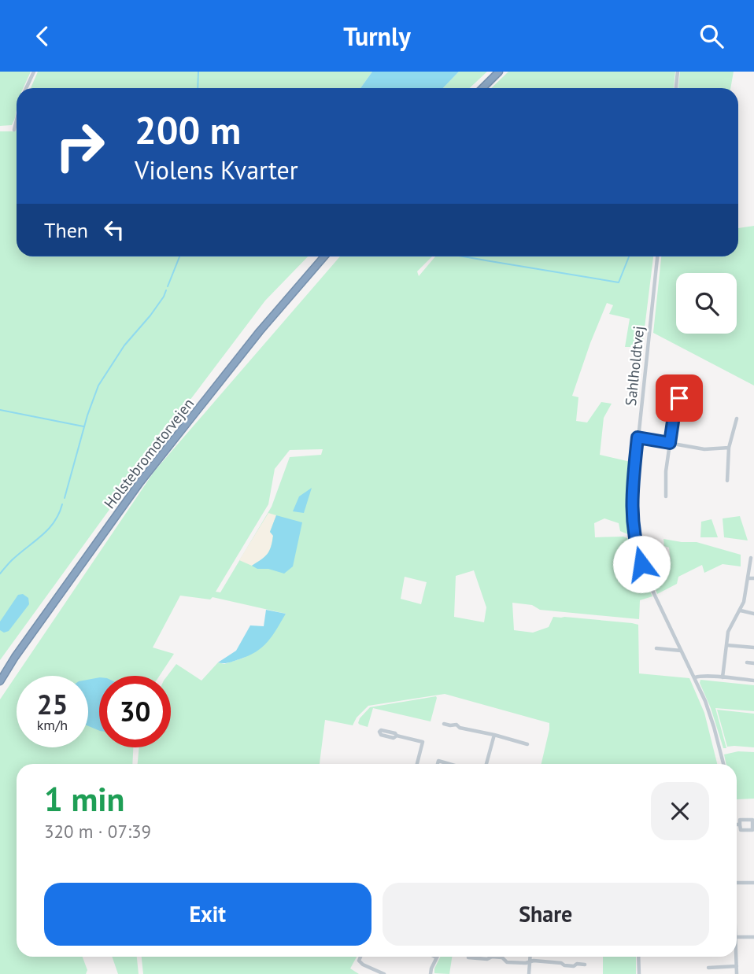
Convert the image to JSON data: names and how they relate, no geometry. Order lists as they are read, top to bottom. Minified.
{"streets":{"highway":["Holstebromotorvejen"],"street":["Sahlholdtvej"]},"page":{"header":"Turnly","turn":["200 m","Violens Kvarter"],"then":"Then","speed":"25 km/h","limit":"30","heading":["1 min","320 m · 07:39"],"buttons":["Exit","Share"]}}
